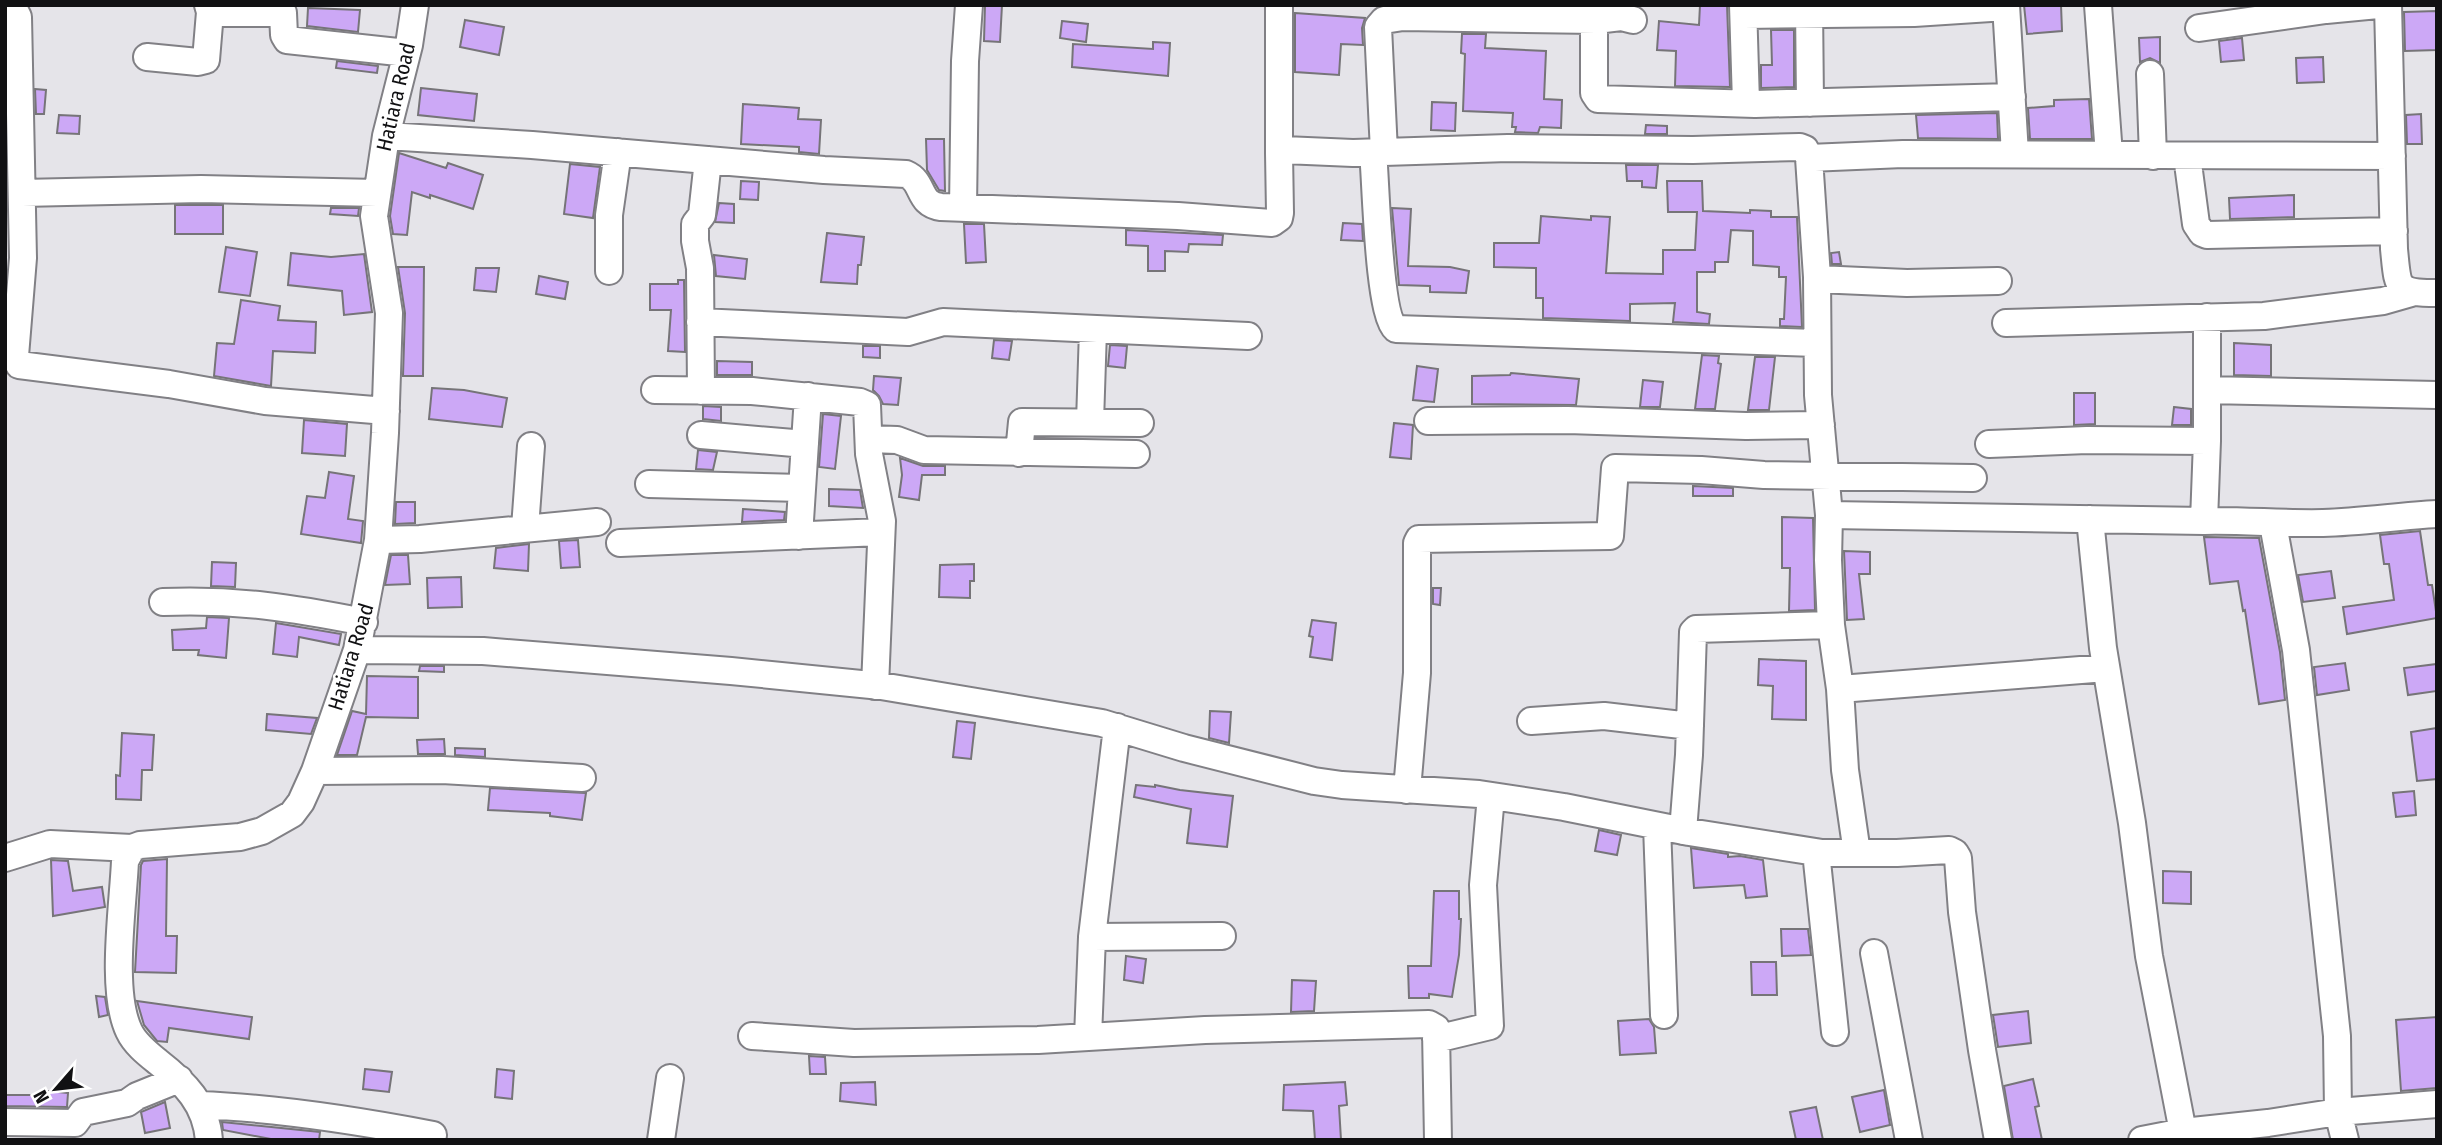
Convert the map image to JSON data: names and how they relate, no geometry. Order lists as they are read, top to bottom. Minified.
{"streets":{"street":["Hatiara Road"]},"north":"bottom left"}
